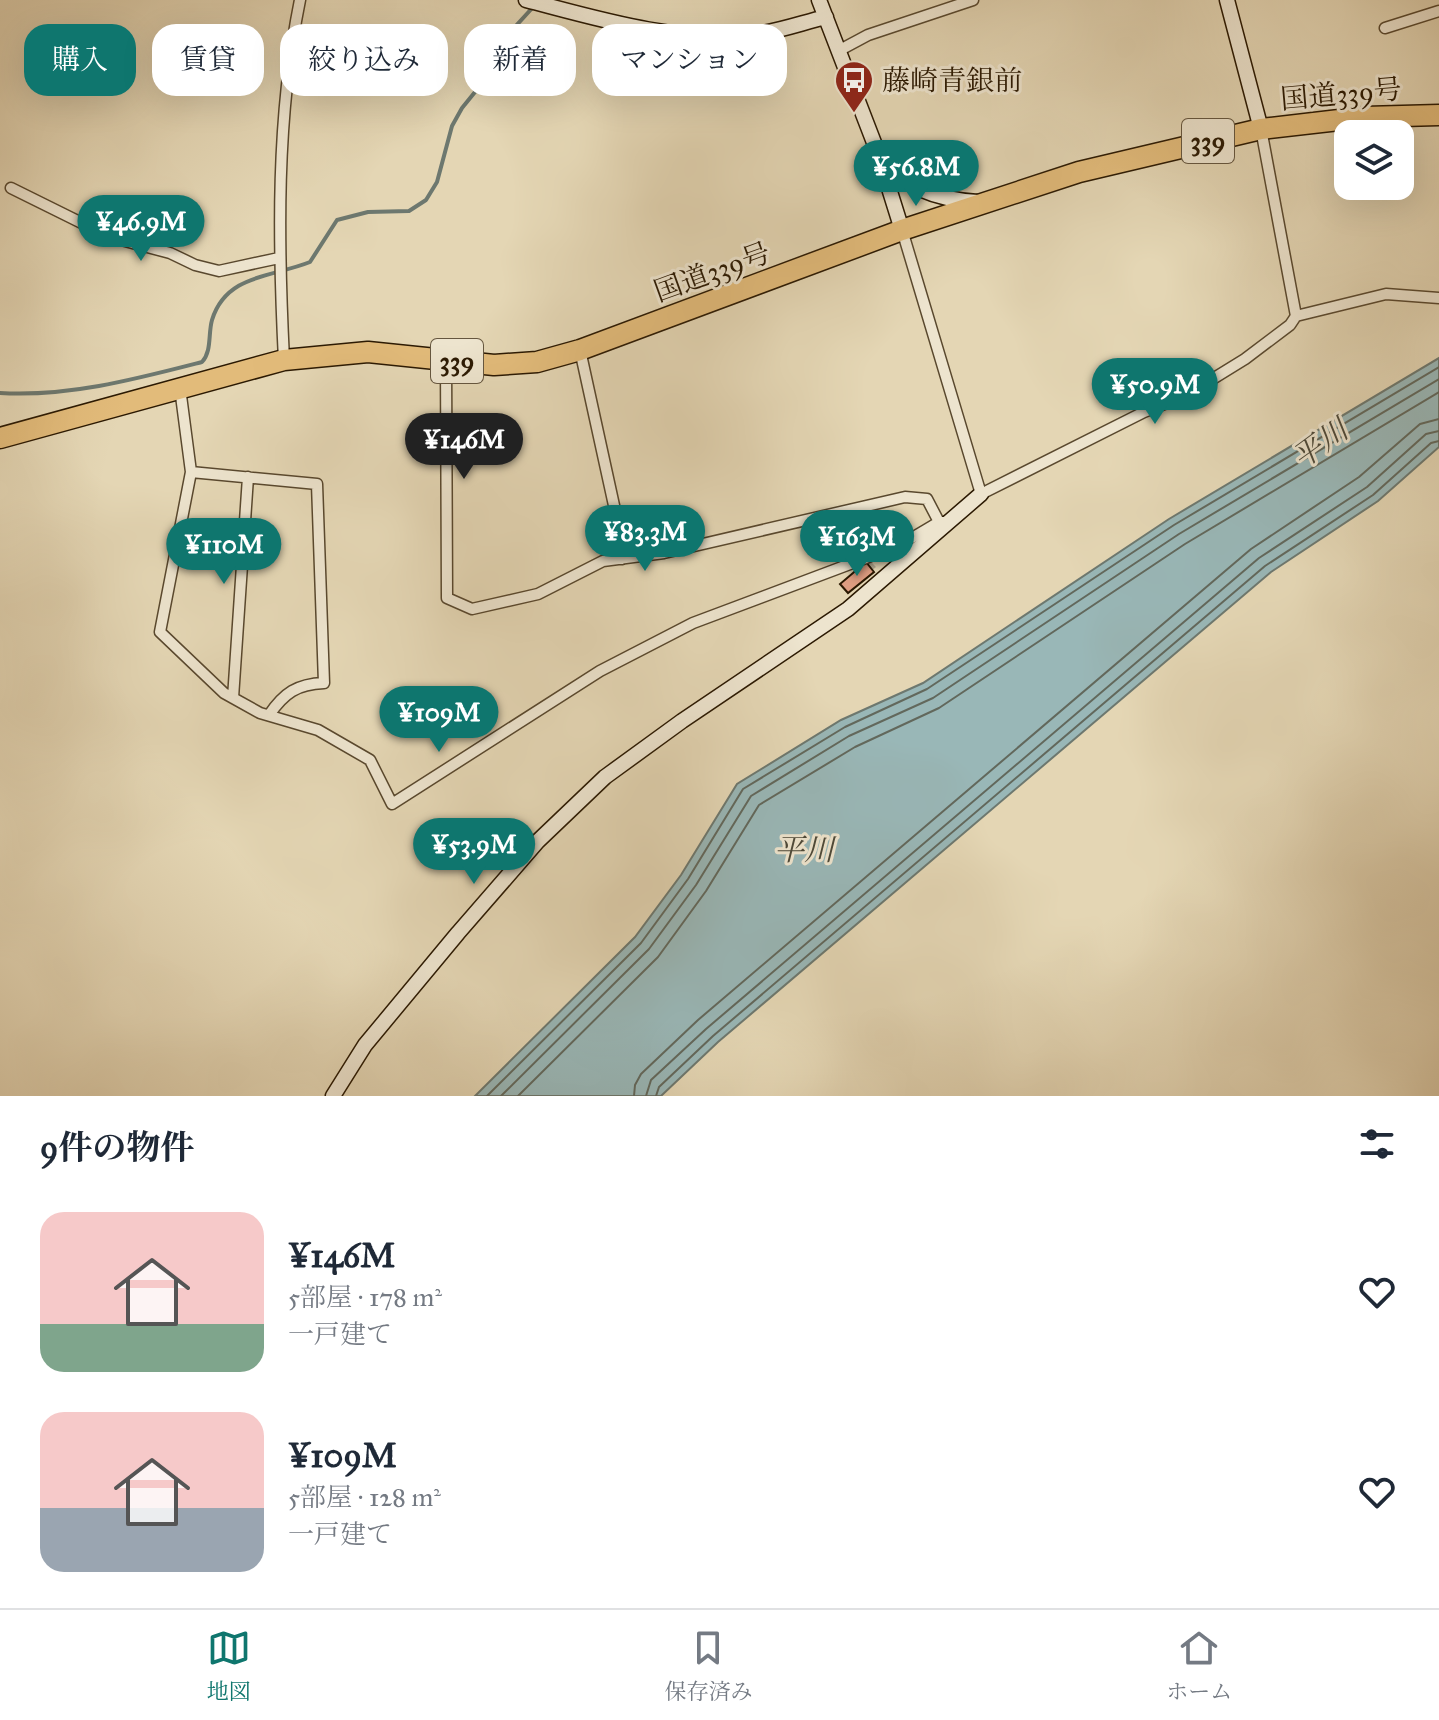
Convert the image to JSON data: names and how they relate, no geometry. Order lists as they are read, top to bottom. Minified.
{"streets":{"highway":["国道339号","339"]},"water":["平川"],"places":{"bus stop":["藤崎青銀前"]},"page":{"chip":["購入","賃貸","絞り込み","新着","マンション"],"price":["¥56.8M","¥46.9M","¥50.9M","¥146M","¥83.3M","¥163M","¥110M","¥109M","¥53.9M"],"heading":"9件の物件","list":[{"name":"¥146M","note":"5部屋 · 178 m² · 一戸建て"},{"name":"¥109M","note":"5部屋 · 128 m² · 一戸建て"}],"tabs":["地図","保存済み","ホーム"]}}
